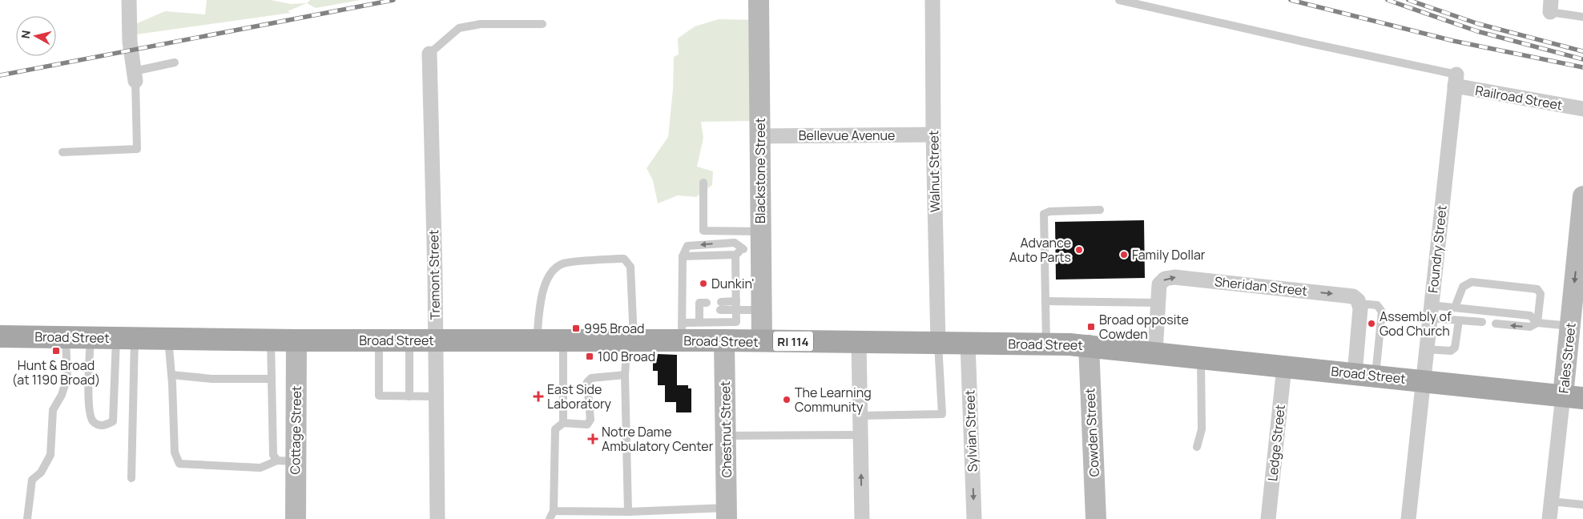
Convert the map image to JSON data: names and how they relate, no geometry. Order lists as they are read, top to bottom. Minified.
{"streets":{"main road":["Broad Street","RI 114"],"street":["Railroad Street","Bellevue Avenue","Blackstone Street","Walnut Street","Foundry Street","Tremont Street","Sheridan Street","Fales Street","Chestnut Street","Cottage Street","Sylvian Street","Cowden Street","Ledge Street"]},"crossings":[["Railroad Street","Foundry Street"],["Bellevue Avenue","Blackstone Street"],["Bellevue Avenue","Walnut Street"],["Blackstone Street","Broad Street"],["Walnut Street","Broad Street"],["Foundry Street","Broad Street"],["Tremont Street","Broad Street"],["Sheridan Street","Broad Street"],["Broad Street","Fales Street"],["Broad Street","Chestnut Street"],["Broad Street","Cottage Street"],["Broad Street","Sylvian Street"],["Broad Street","Cowden Street"],["Broad Street","Ledge Street"]],"one_way":["Sheridan Street","Fales Street"],"places":{"other":["Advance Auto Parts","Family Dollar","Dunkin'","Assembly of God Church","The Learning Community"],"transit":["Broad opposite Cowden","995 Broad","Hunt & Broad (at 1190 Broad)","100 Broad"],"health":["East Side Laboratory","Notre Dame Ambulatory Center"]},"north":"left"}
